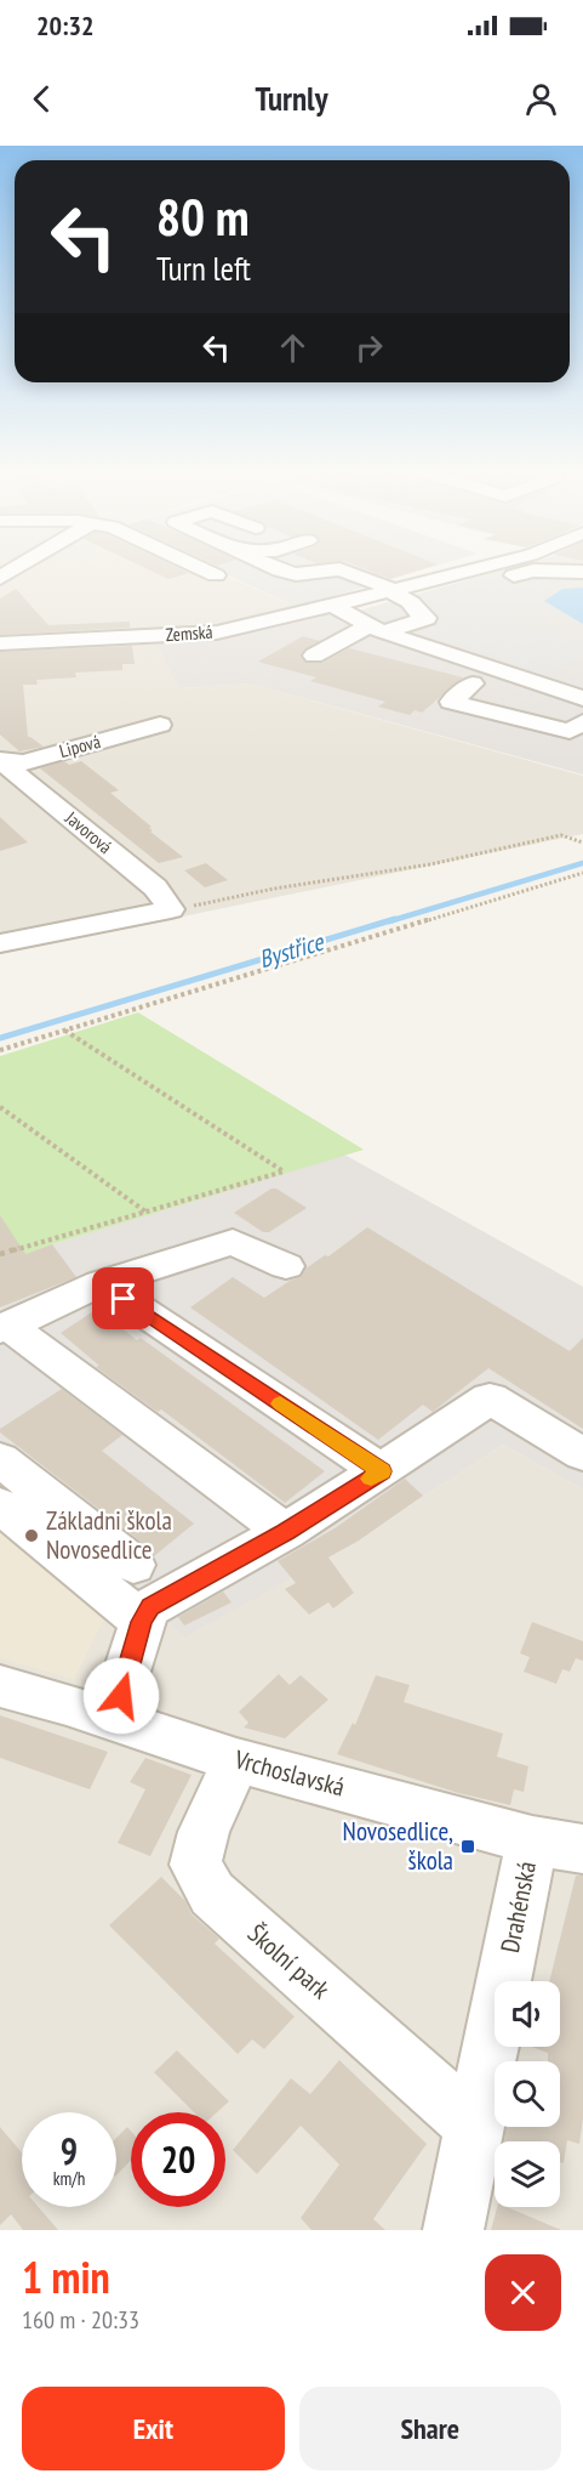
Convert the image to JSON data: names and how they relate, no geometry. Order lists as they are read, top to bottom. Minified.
{"streets":{"street":["Zemská","Lipová","Javorová","Vrchoslavská","Drahénská","Školní park"]},"crossings":[["Lipová","Javorová"],["Vrchoslavská","Drahénská"],["Vrchoslavská","Školní park"],["Drahénská","Školní park"]],"water":["Bystřice"],"places":{"other":["Základni škola Novosedlice"],"transit":["Novosedlice, škola"]},"page":{"status":"20:32","header":"Turnly","turn":["80 m","Turn left"],"speed":"9 km/h","limit":"20","heading":["1 min","160 m · 20:33"],"buttons":["Exit","Share"]}}
